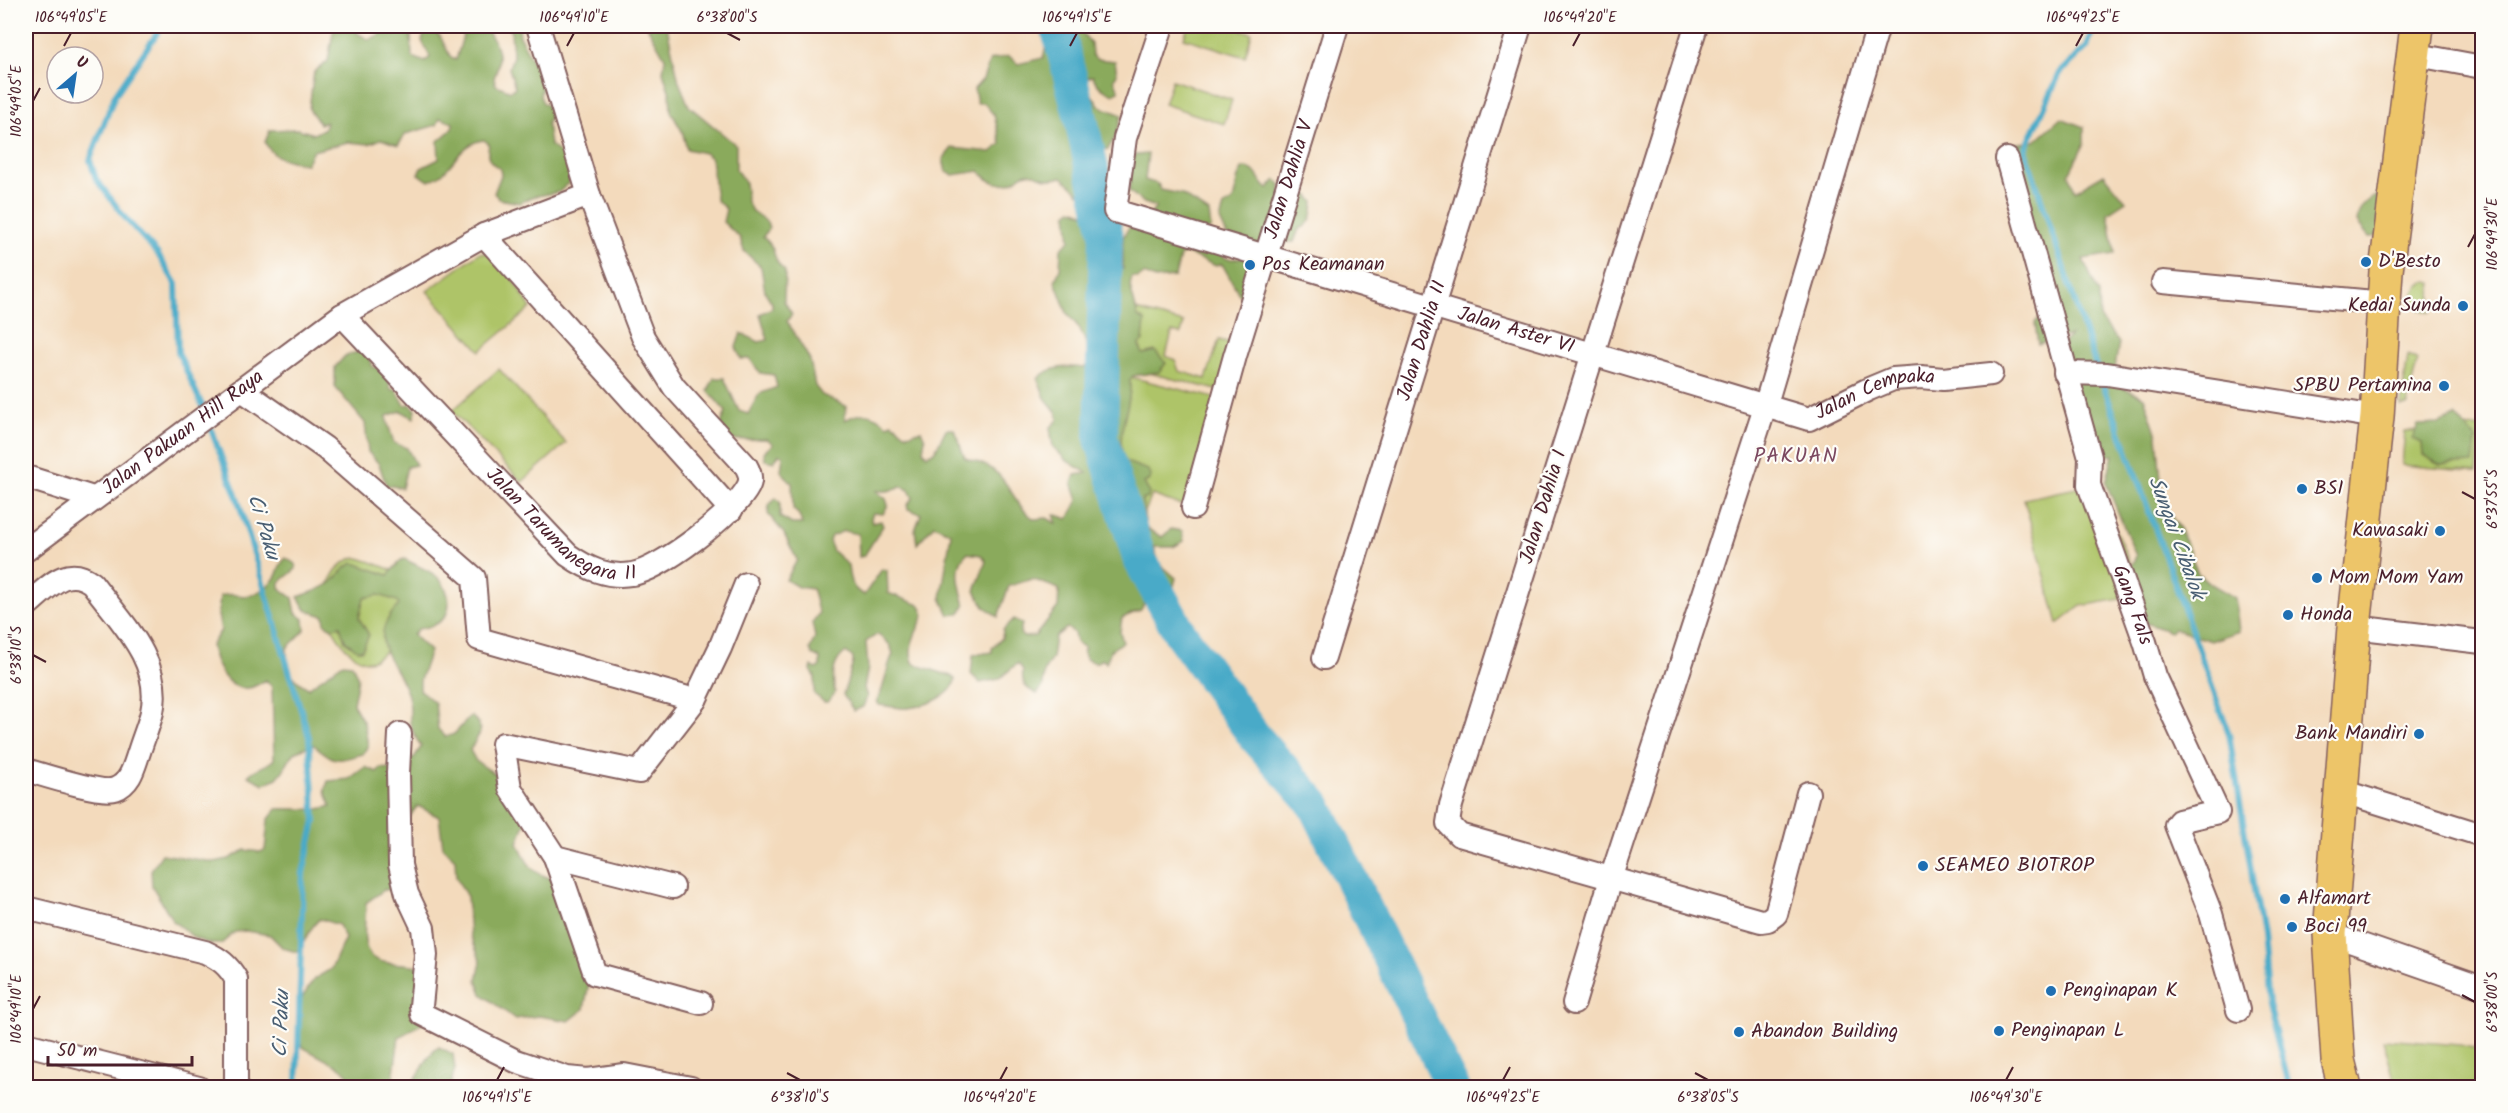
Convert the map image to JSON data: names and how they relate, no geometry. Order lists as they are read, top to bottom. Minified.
{"streets":{"street":["Jalan Dahlia V","Jalan Aster VI","Jalan Dahlia II","Jalan Cempaka","Jalan Pakuan Hill Raya","Jalan Dahlia I","Jalan Tarumanegara II","Gang Fals"]},"crossings":[["Jalan Dahlia V","Jalan Aster VI"],["Jalan Aster VI","Jalan Dahlia II"],["Jalan Aster VI","Jalan Cempaka"],["Jalan Aster VI","Jalan Dahlia I"],["Jalan Pakuan Hill Raya","Jalan Tarumanegara II"]],"districts":["PAKUAN"],"water":["Ci Paku","Sungai Cibalok"],"places":["D'Besto","Pos Keamanan","Kedai Sunda","SPBU Pertamina","BSI","Kawasaki","Mom Mom Yam","Honda","Bank Mandiri","SEAMEO BIOTROP","Alfamart","Boci 99","Penginapan K","Penginapan L","Abandon Building"],"scale_bar":"50 m","north":"top right","coordinates":["106°49'05\"E","106°49'10\"E","6°38'00\"S","106°49'15\"E","106°49'20\"E","106°49'25\"E","106°49'30\"E","6°37'55\"S","6°38'10\"S","6°38'05\"S"]}
